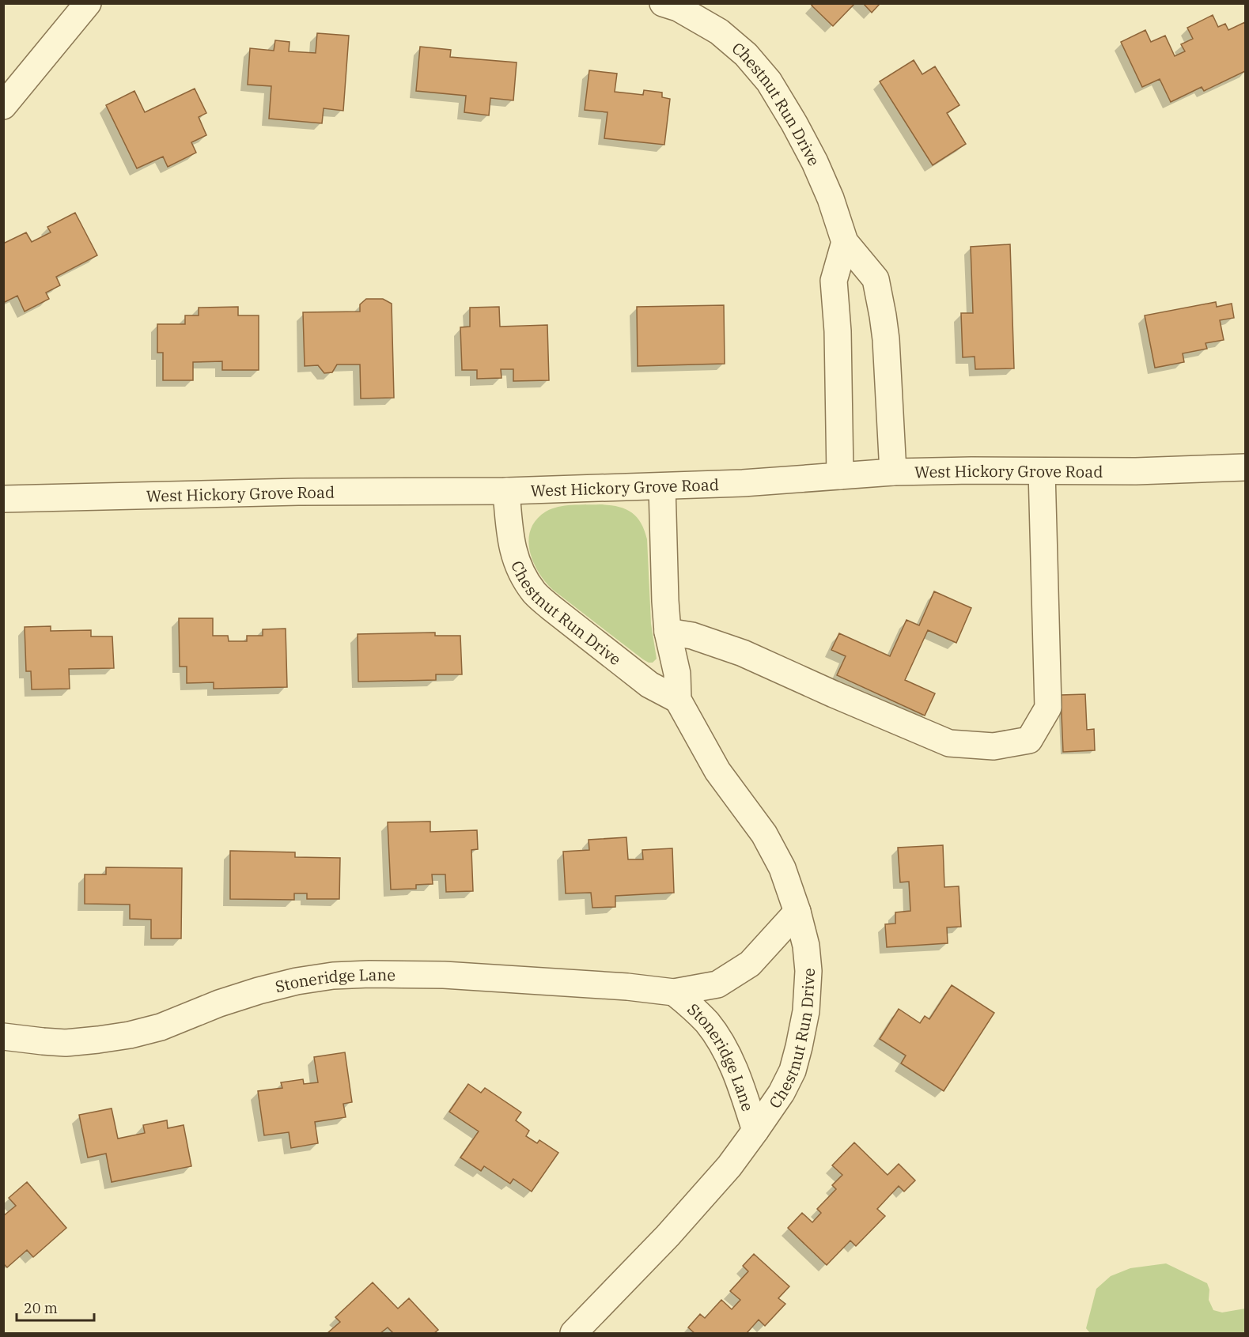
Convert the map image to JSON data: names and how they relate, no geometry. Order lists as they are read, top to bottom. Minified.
{"streets":{"street":["Chestnut Run Drive","West Hickory Grove Road","Stoneridge Lane"]},"crossings":[["Chestnut Run Drive","West Hickory Grove Road"],["Chestnut Run Drive","Stoneridge Lane"]],"scale_bar":"20 m"}
